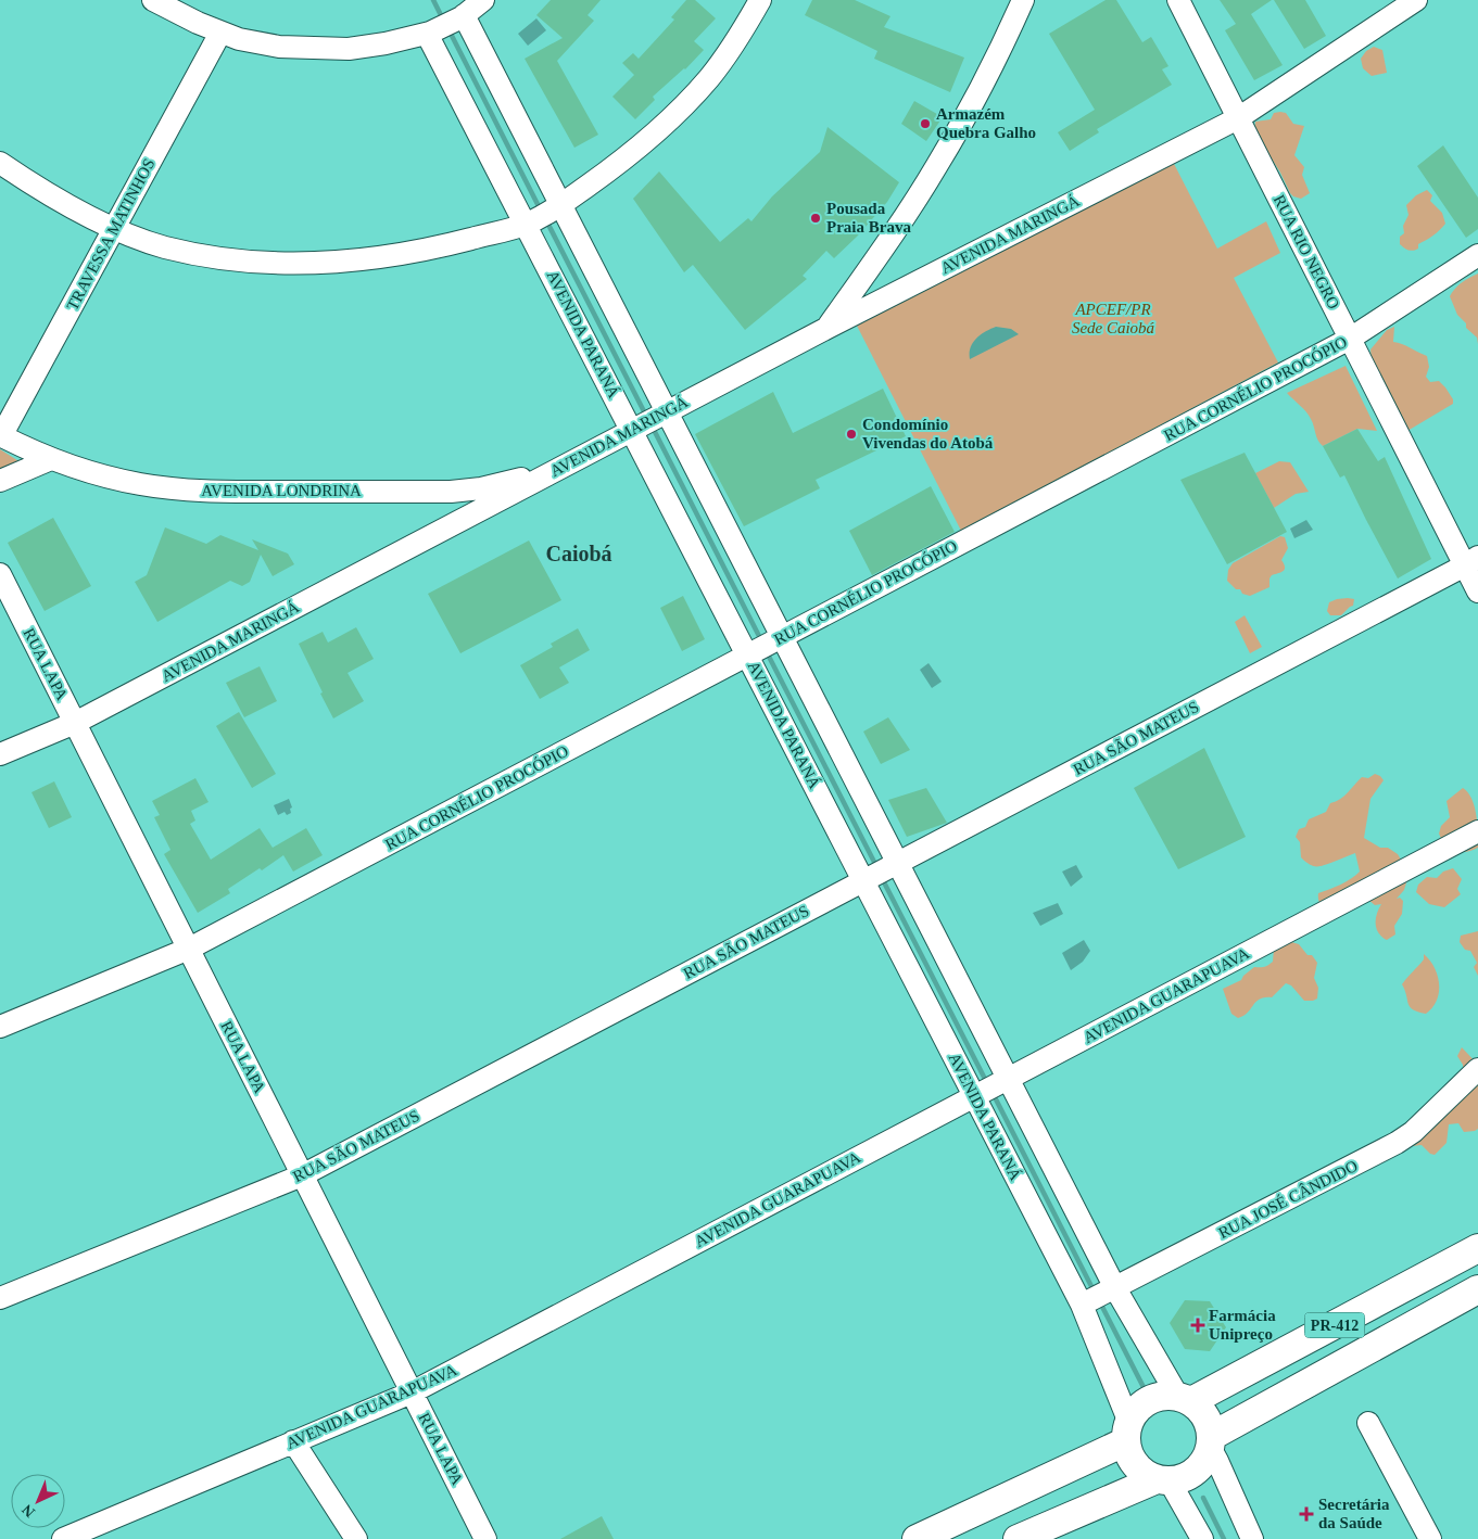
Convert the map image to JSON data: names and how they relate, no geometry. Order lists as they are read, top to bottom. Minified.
{"streets":{"main road":["PR-412"],"street":["TRAVESSA MATINHOS","AVENIDA MARINGÁ","RUA RIO NEGRO","AVENIDA PARANÁ","RUA CORNÉLIO PROCÓPIO","AVENIDA LONDRINA","RUA LAPA","RUA SÃO MATEUS","AVENIDA GUARAPUAVA","RUA JOSÉ CÂNDIDO"]},"crossings":[["TRAVESSA MATINHOS","AVENIDA LONDRINA"],["AVENIDA MARINGÁ","RUA RIO NEGRO"],["AVENIDA MARINGÁ","AVENIDA PARANÁ"],["AVENIDA MARINGÁ","AVENIDA LONDRINA"],["AVENIDA MARINGÁ","RUA LAPA"],["RUA RIO NEGRO","RUA CORNÉLIO PROCÓPIO"],["RUA RIO NEGRO","RUA SÃO MATEUS"],["AVENIDA PARANÁ","RUA CORNÉLIO PROCÓPIO"],["AVENIDA PARANÁ","RUA SÃO MATEUS"],["AVENIDA PARANÁ","AVENIDA GUARAPUAVA"],["AVENIDA PARANÁ","RUA JOSÉ CÂNDIDO"],["AVENIDA PARANÁ","PR-412"],["RUA CORNÉLIO PROCÓPIO","RUA LAPA"],["RUA LAPA","RUA SÃO MATEUS"],["RUA LAPA","AVENIDA GUARAPUAVA"]],"districts":["Caiobá"],"parks":["APCEF/PR Sede Caiobá"],"places":{"other":["Armazém Quebra Galho","Pousada Praia Brava","Condomínio Vivendas do Atobá"],"health":["Farmácia Unipreço","Secretária da Saúde"]},"north":"bottom left"}
